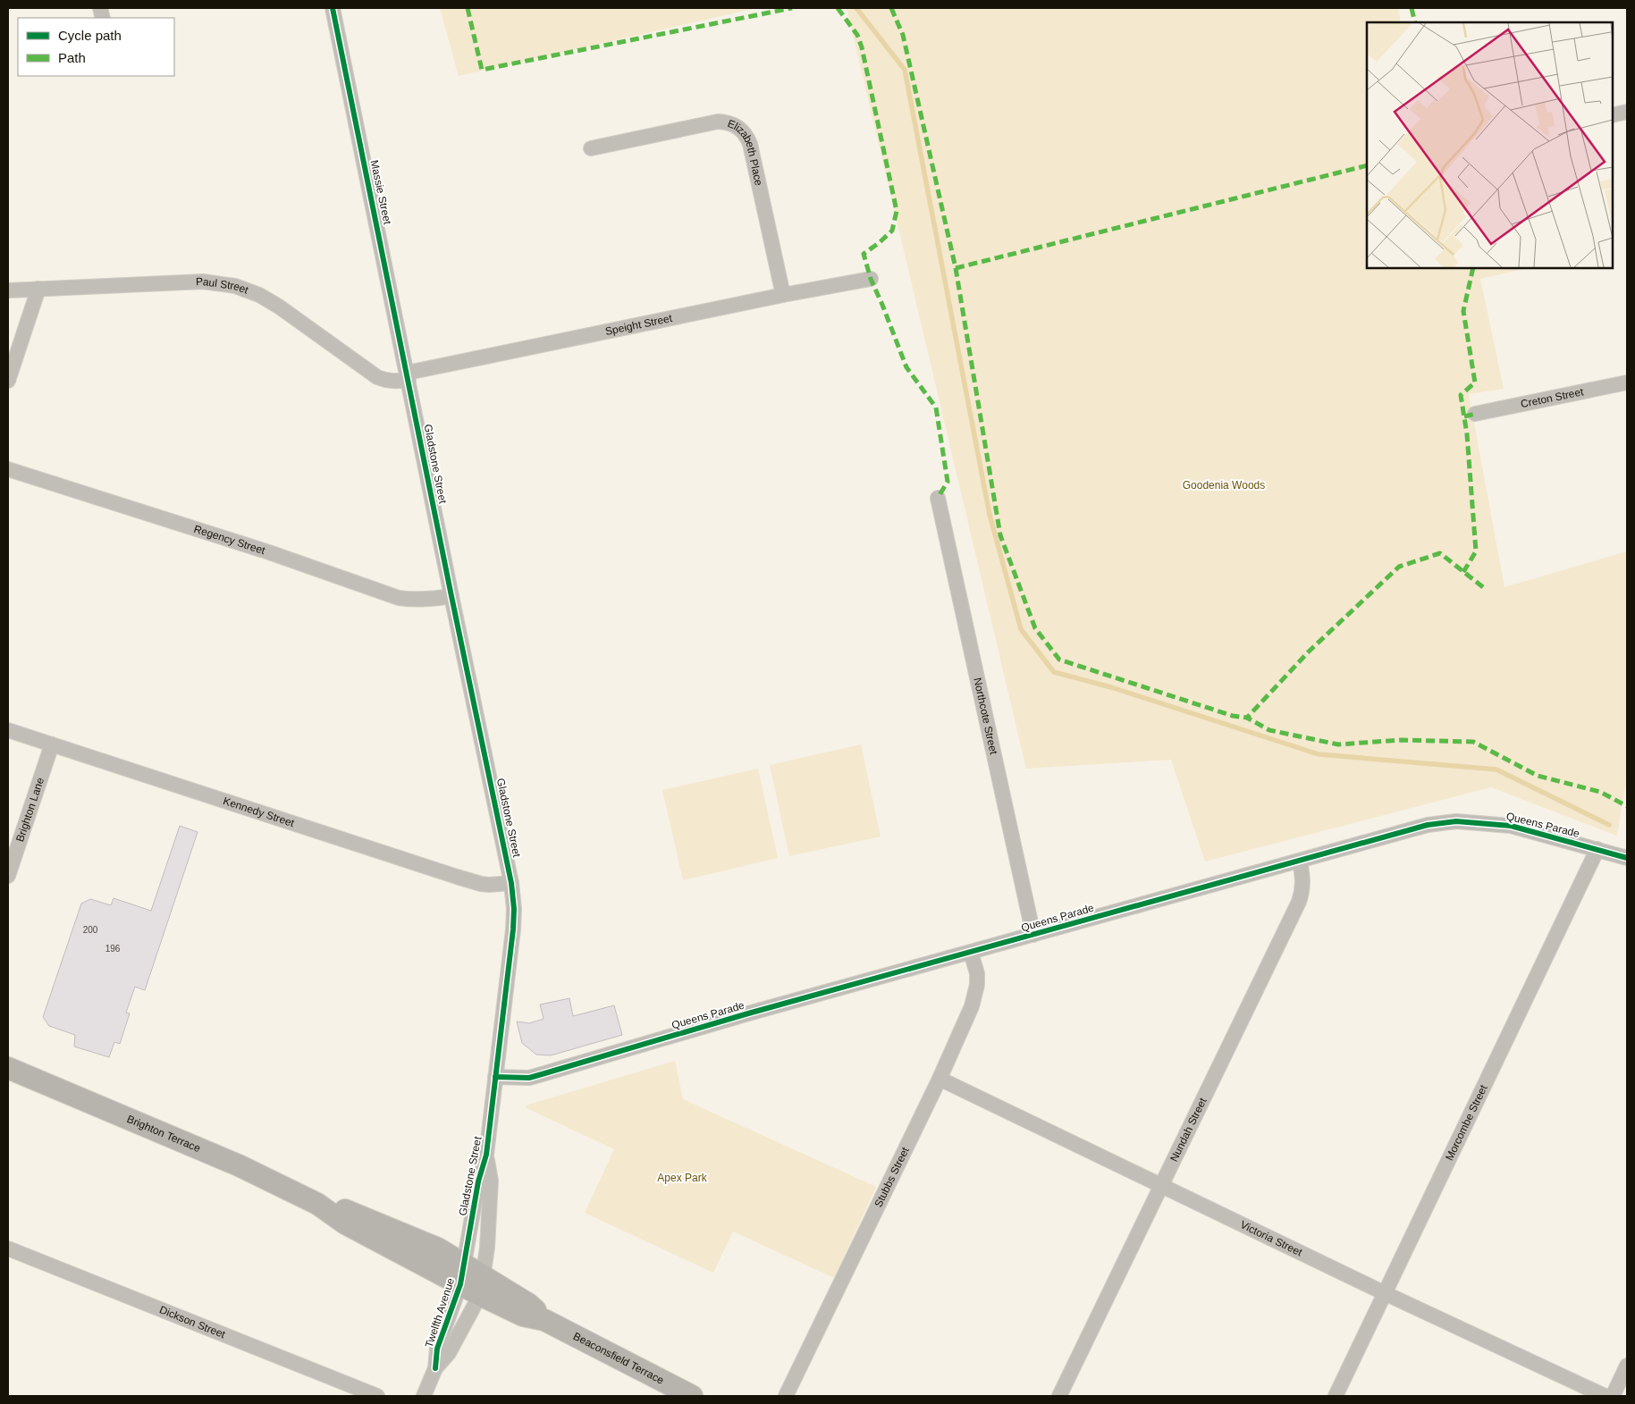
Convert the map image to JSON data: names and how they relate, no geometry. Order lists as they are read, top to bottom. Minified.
{"streets":{"main road":["Brighton Terrace","Beaconsfield Terrace"],"street":["Elizabeth Place","Massie Street","Paul Street","Speight Street","Creton Street","Gladstone Street","Regency Street","Northcote Street","Brighton Lane","Kennedy Street","Queens Parade","Morcombe Street","Nundah Street","Stubbs Street","Victoria Street","Twelfth Avenue","Dickson Street"]},"crossings":[["Elizabeth Place","Speight Street"],["Massie Street","Paul Street"],["Massie Street","Speight Street"],["Massie Street","Gladstone Street"],["Paul Street","Speight Street"],["Paul Street","Gladstone Street"],["Speight Street","Gladstone Street"],["Gladstone Street","Regency Street"],["Gladstone Street","Kennedy Street"],["Gladstone Street","Queens Parade"],["Gladstone Street","Brighton Terrace"],["Gladstone Street","Twelfth Avenue"],["Gladstone Street","Beaconsfield Terrace"],["Northcote Street","Queens Parade"],["Brighton Lane","Kennedy Street"],["Queens Parade","Morcombe Street"],["Queens Parade","Nundah Street"],["Queens Parade","Stubbs Street"],["Morcombe Street","Victoria Street"],["Nundah Street","Victoria Street"],["Brighton Terrace","Twelfth Avenue"],["Brighton Terrace","Beaconsfield Terrace"],["Stubbs Street","Victoria Street"],["Twelfth Avenue","Beaconsfield Terrace"]],"parks":["Goodenia Woods","Apex Park"],"house_numbers":["200","196"],"legend":["Cycle path","Path"]}
